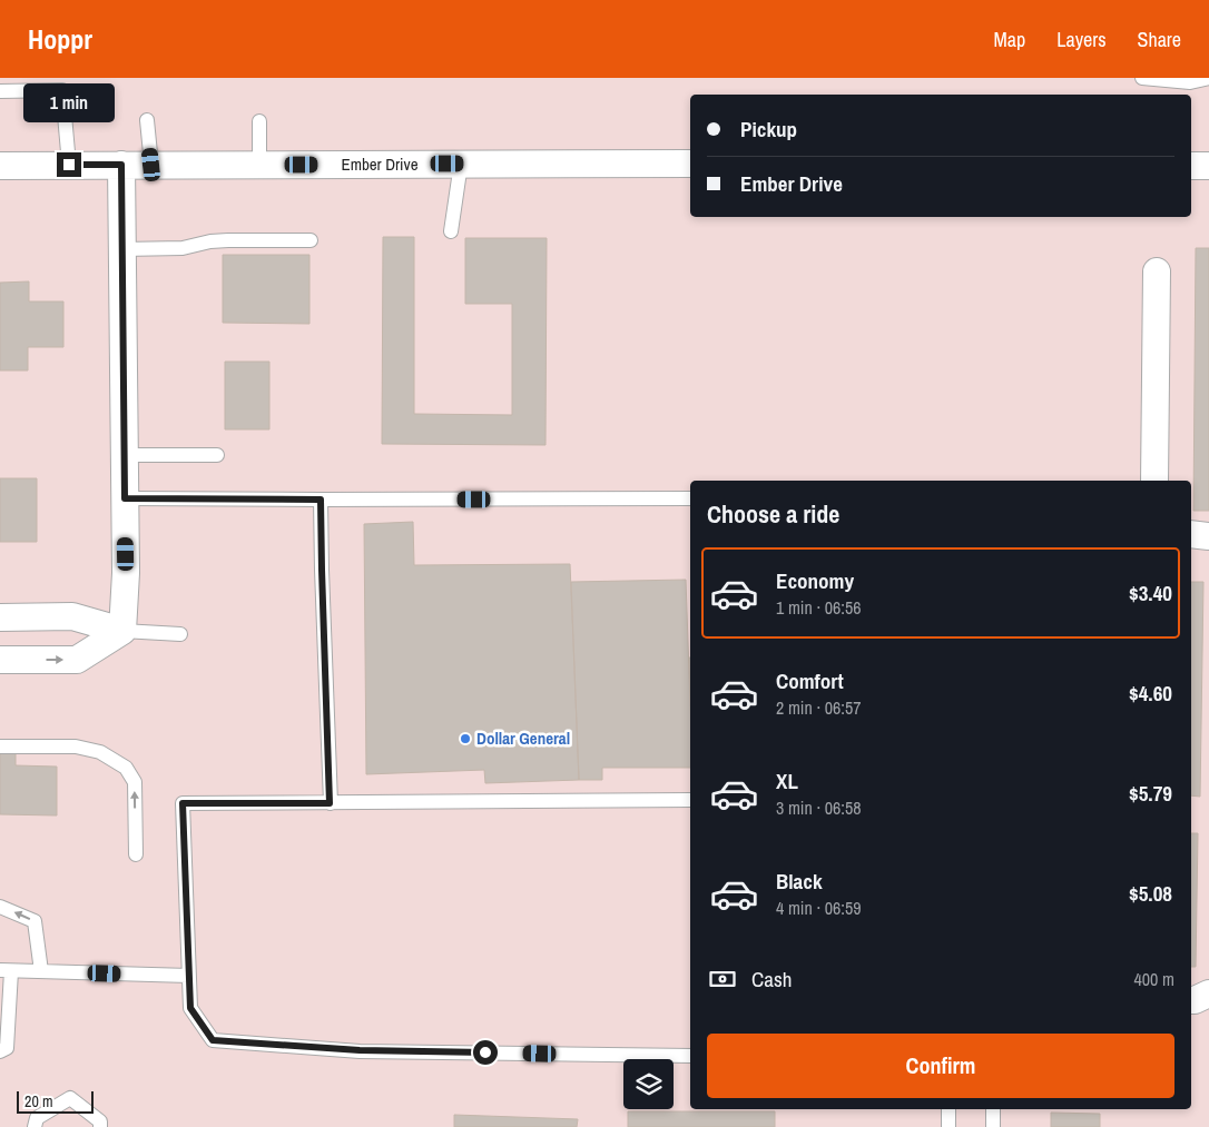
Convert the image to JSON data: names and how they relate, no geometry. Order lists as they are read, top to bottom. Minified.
{"streets":{"street":["Ember Drive"]},"places":["Dollar General"],"scale_bar":"20 m","page":{"header":"Hoppr","nav":["Map","Layers","Share"],"bubble":"1 min","banner":["Pickup","Ember Drive"],"heading":"Choose a ride","list":[{"name":"Economy","note":"1 min · 06:56","value":"$3.40"},{"name":"Comfort","note":"2 min · 06:57","value":"$4.60"},{"name":"XL","note":"3 min · 06:58","value":"$5.79"},{"name":"Black","note":"4 min · 06:59","value":"$5.08"}],"pay":["Cash","400 m"],"buttons":"Confirm","scale":"20 m"}}
